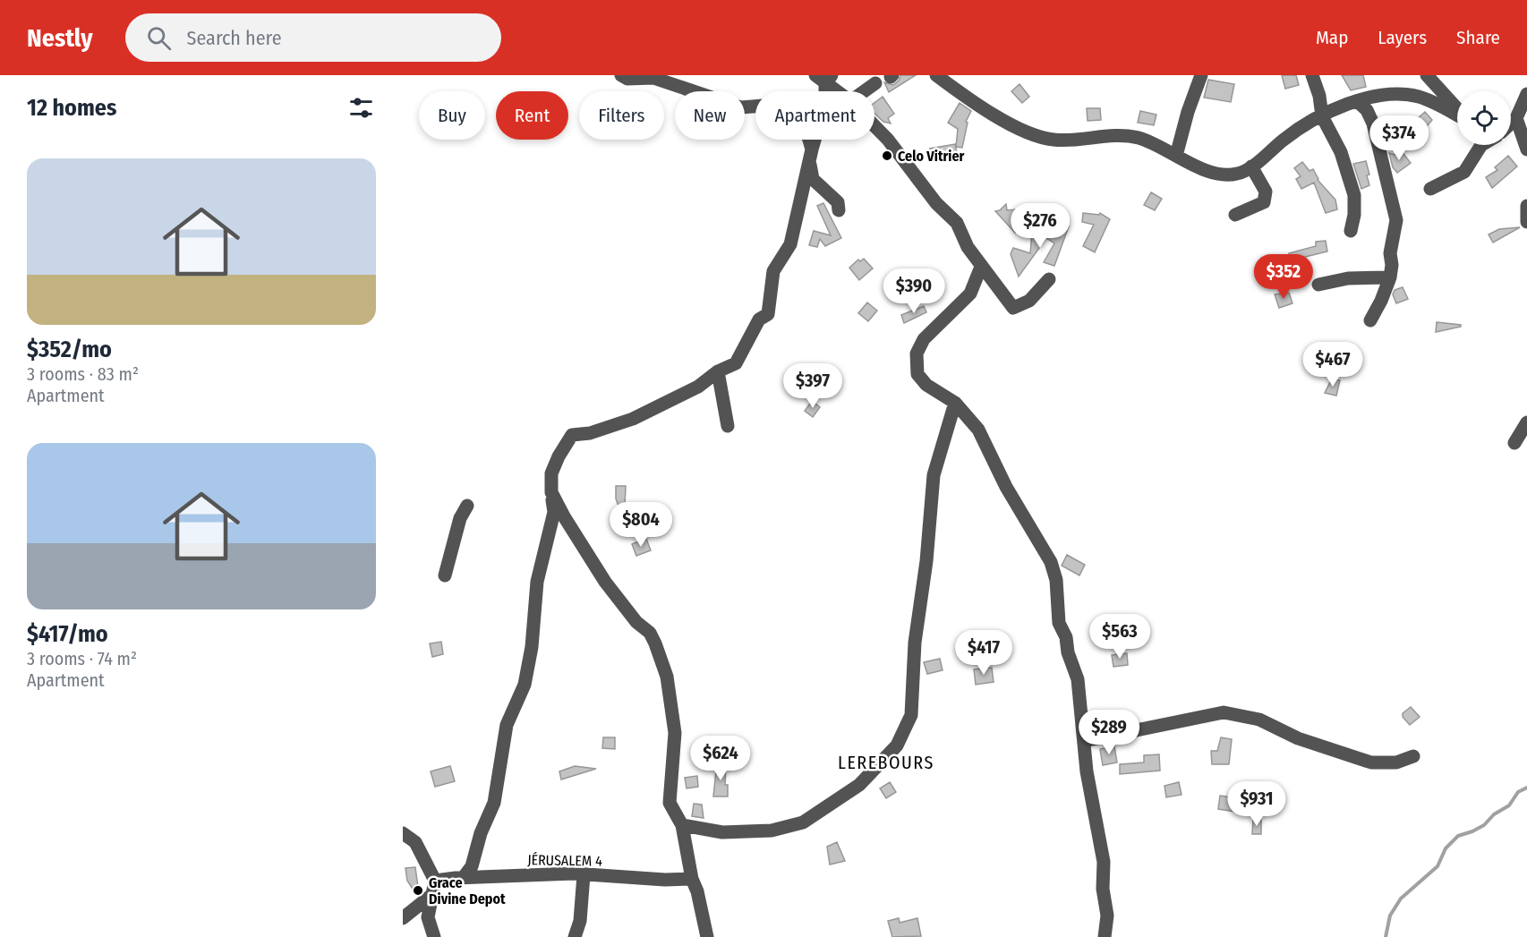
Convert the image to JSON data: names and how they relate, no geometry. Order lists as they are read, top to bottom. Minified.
{"streets":{"street":["JÉRUSALEM 4"]},"districts":["LEREBOURS"],"places":["Celo Vitrier","Grace Divine Depot"],"page":{"header":"Nestly","search":"Search here","nav":["Map","Layers","Share"],"heading":"12 homes","chip":["Buy","Rent","Filters","New","Apartment"],"price":["$374","$276","$352","$390","$467","$397","$804","$563","$417","$289","$624","$931"],"list":[{"name":"$352/mo","note":"3 rooms · 83 m² · Apartment"},{"name":"$417/mo","note":"3 rooms · 74 m² · Apartment"}]}}
